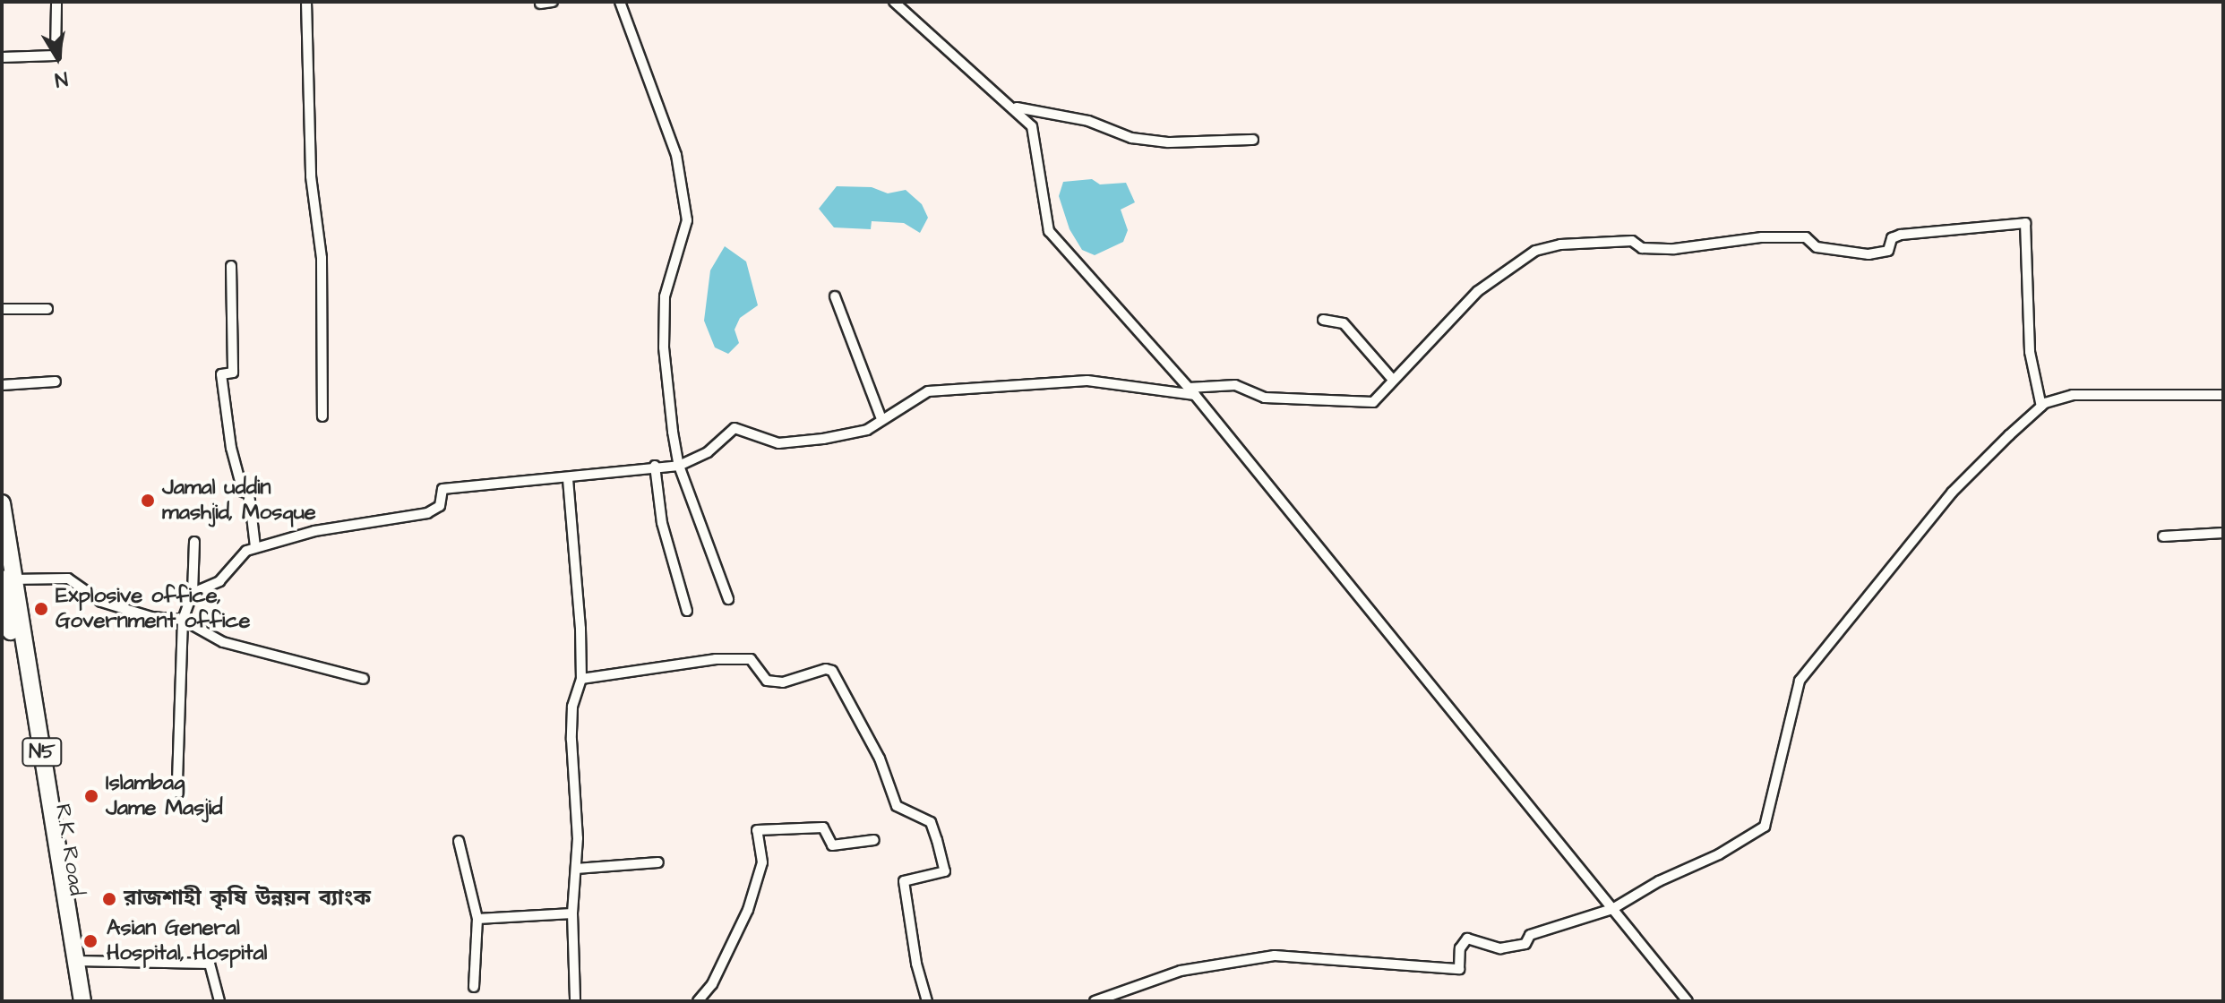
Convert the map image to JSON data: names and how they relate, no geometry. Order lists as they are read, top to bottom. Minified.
{"streets":{"highway":["N5","R.K. Road"]},"places":["Jamal uddin mashjid, Mosque","Explosive office, Government office","Islambag Jame Masjid","রাজশাহী কৃষি উন্নয়ন ব্যাংক","Asian General Hospital, Hospital"],"north":"bottom"}
